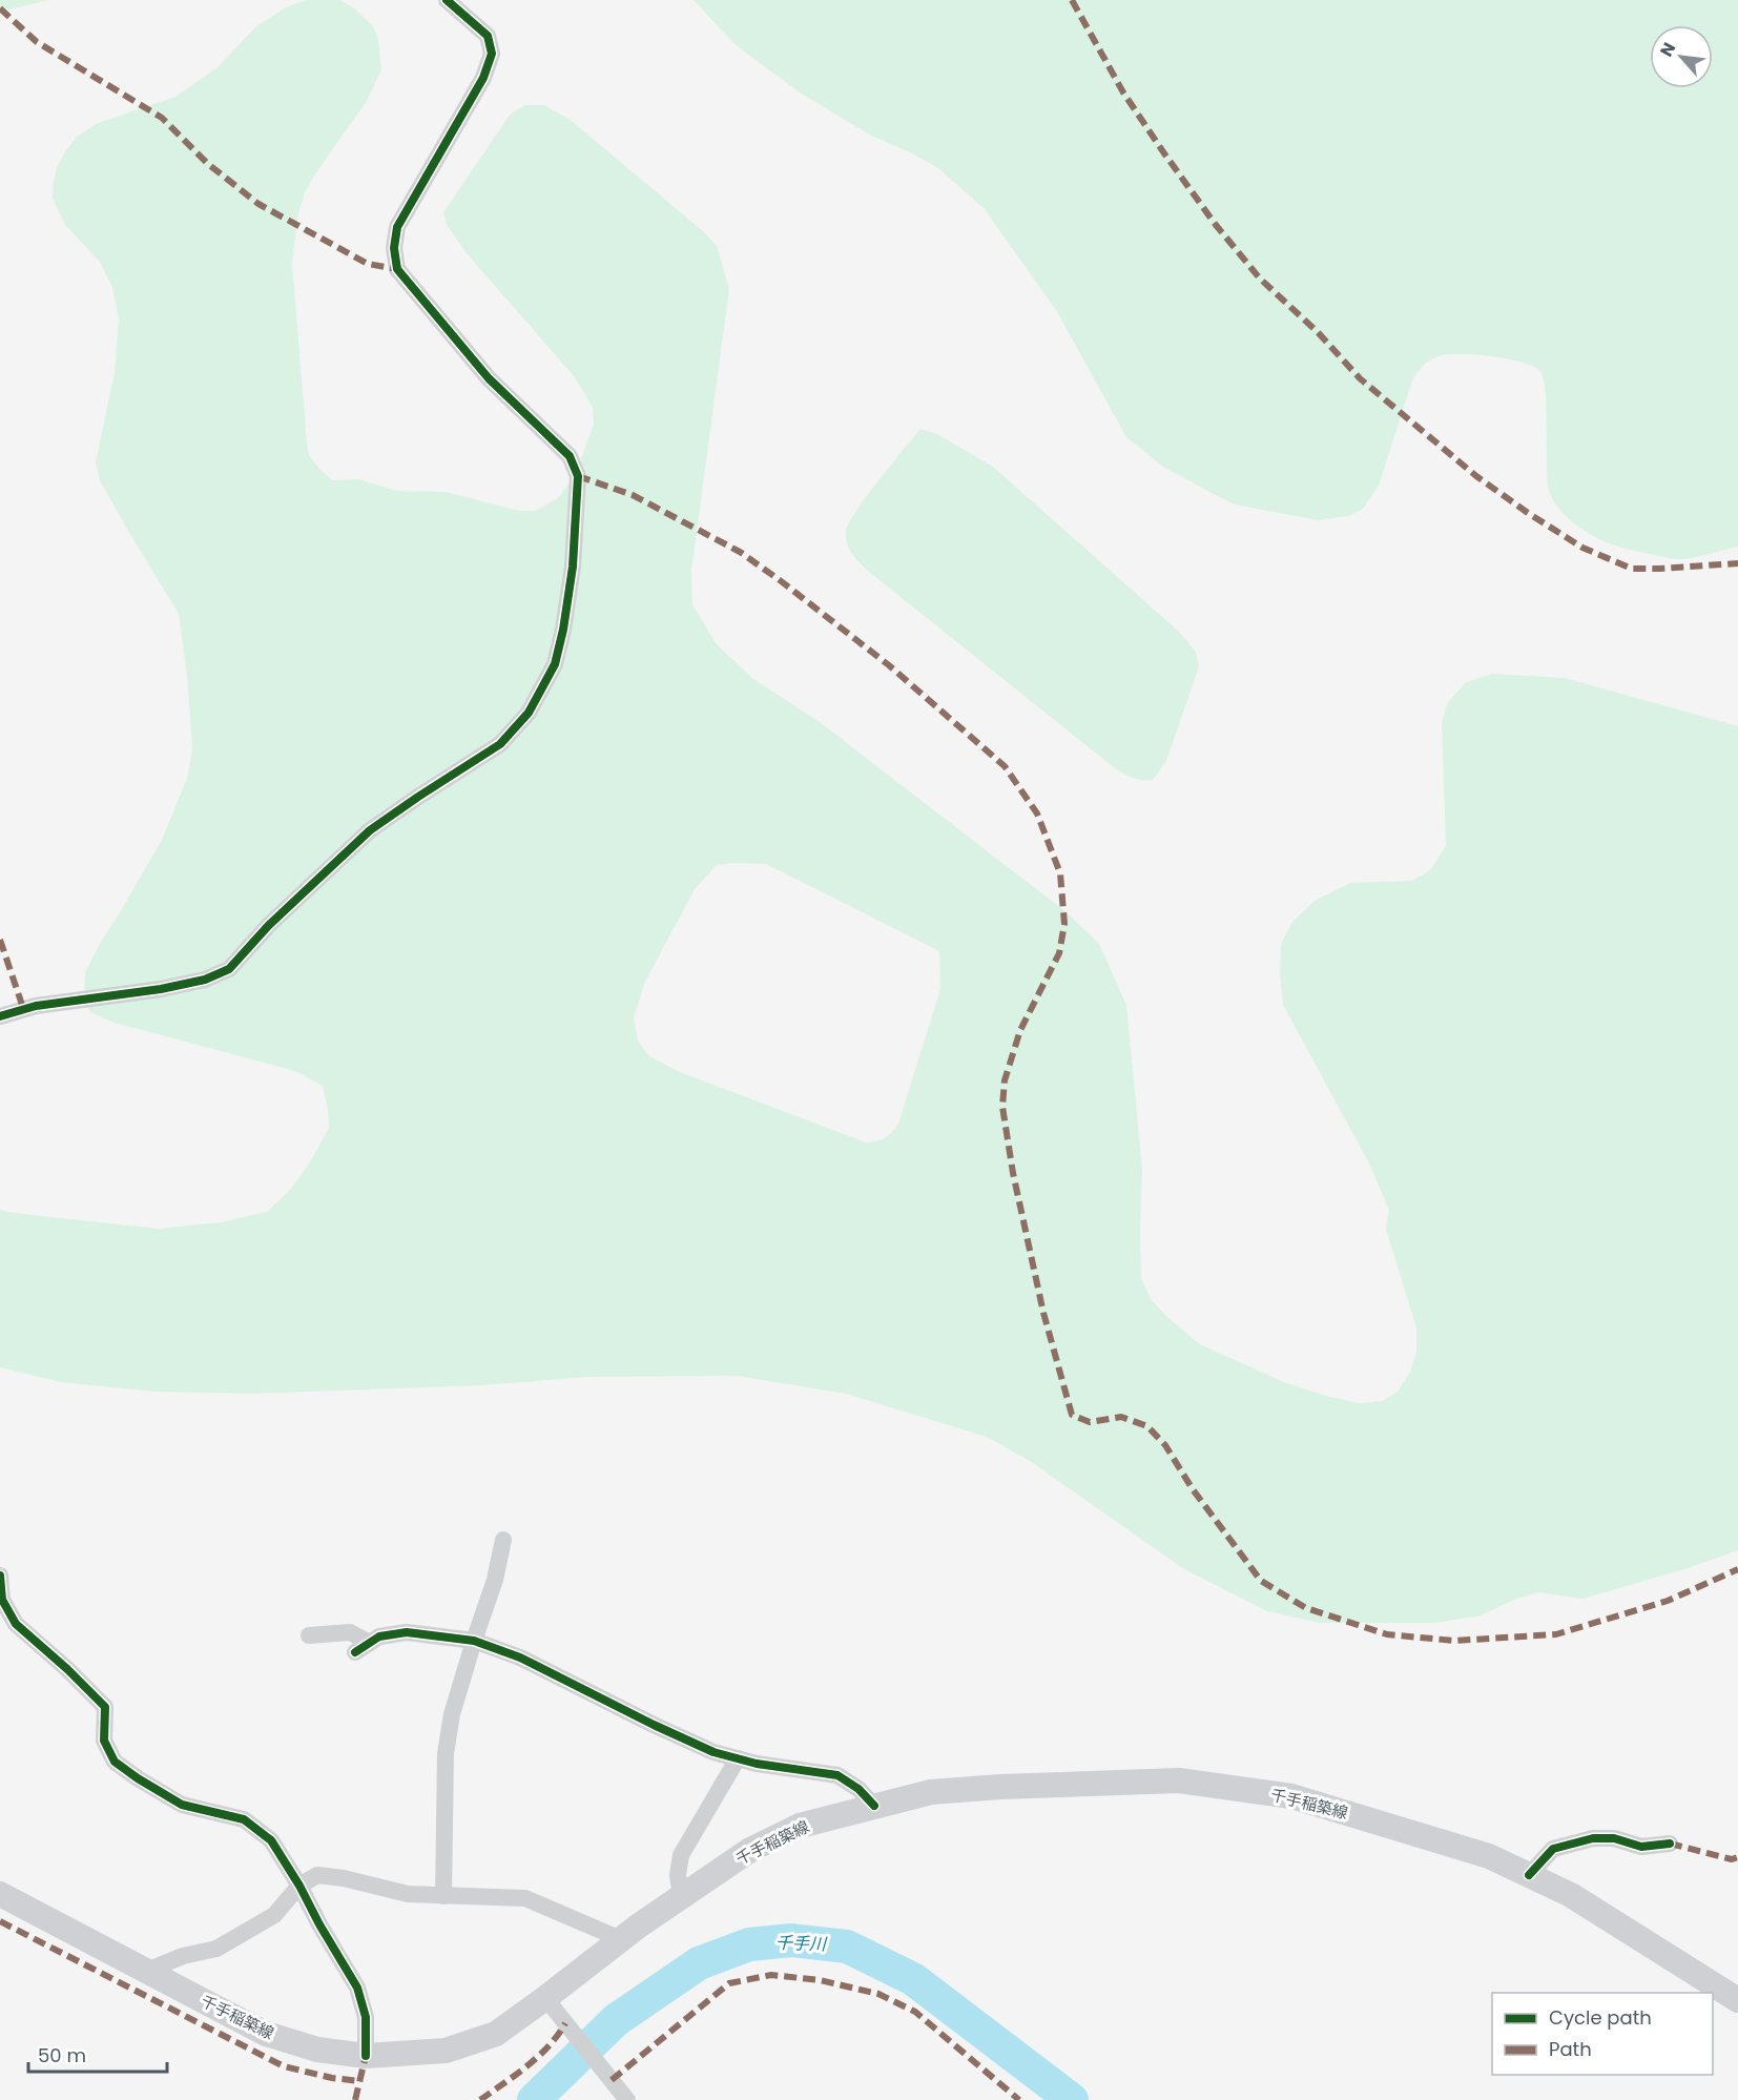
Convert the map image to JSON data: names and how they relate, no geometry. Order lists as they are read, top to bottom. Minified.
{"streets":{"main road":["千手稲築線"]},"water":["千手川"],"legend":["Cycle path","Path"],"scale_bar":"50 m","north":"top left"}
